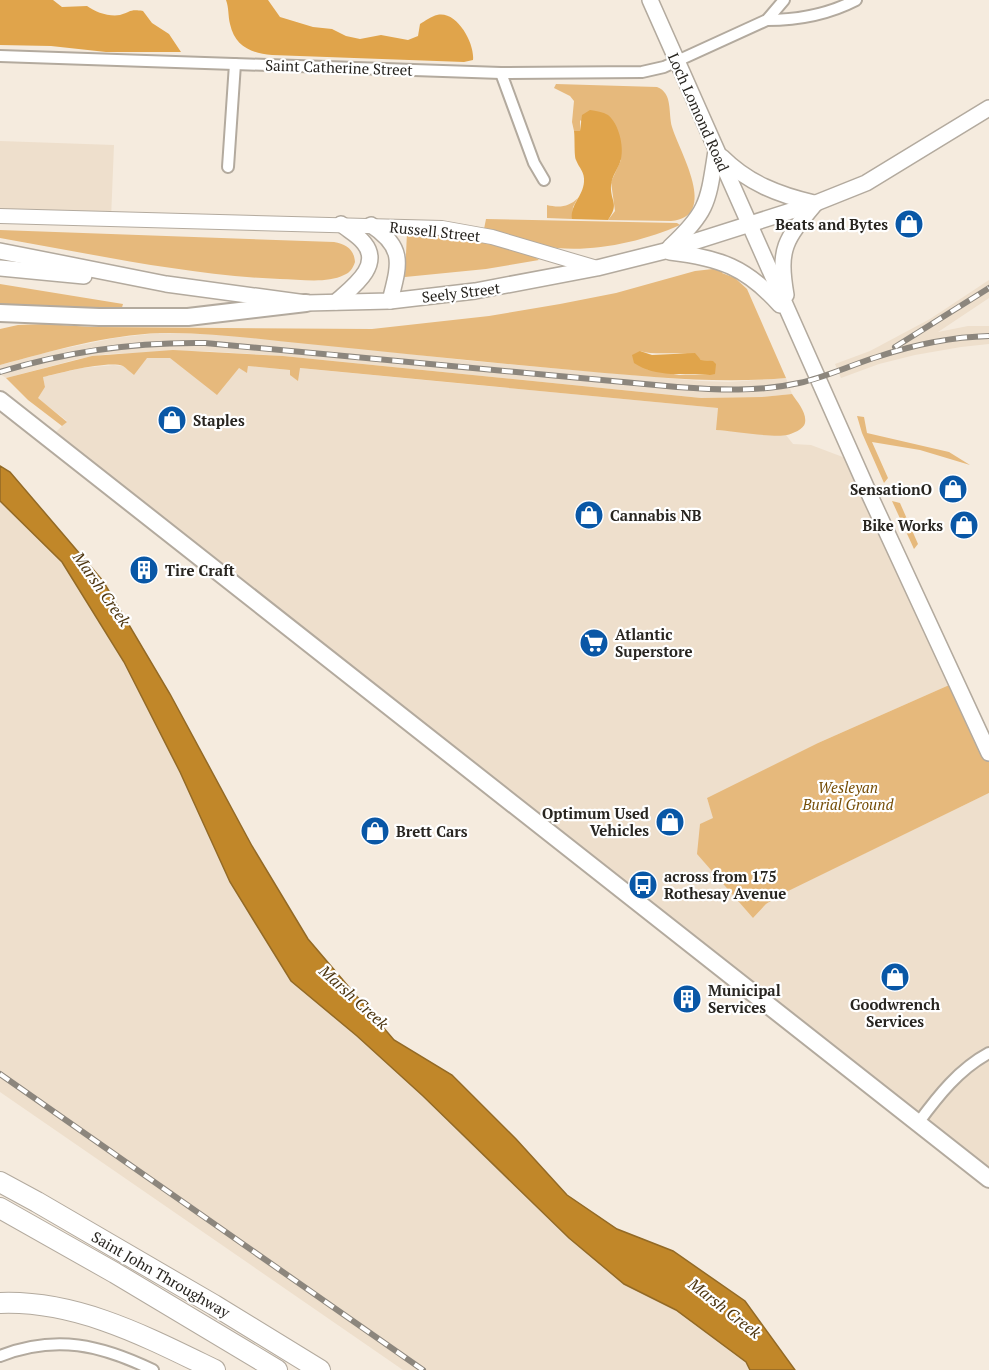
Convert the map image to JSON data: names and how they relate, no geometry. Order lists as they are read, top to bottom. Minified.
{"streets":{"highway":["Saint John Throughway"],"main road":["Loch Lomond Road","Seely Street"],"street":["Saint Catherine Street","Russell Street"]},"crossings":[["Saint Catherine Street","Loch Lomond Road"],["Loch Lomond Road","Seely Street"],["Russell Street","Seely Street"]],"water":["Marsh Creek"],"parks":["Wesleyan Burial Ground"],"places":{"shop":["Beats and Bytes","Staples","SensationO","Cannabis NB","Bike Works","Optimum Used Vehicles","Brett Cars","Goodwrench Services"],"building":["Tire Craft","Municipal Services"],"supermarket":["Atlantic Superstore"],"bus stop":["across from 175 Rothesay Avenue"]}}
